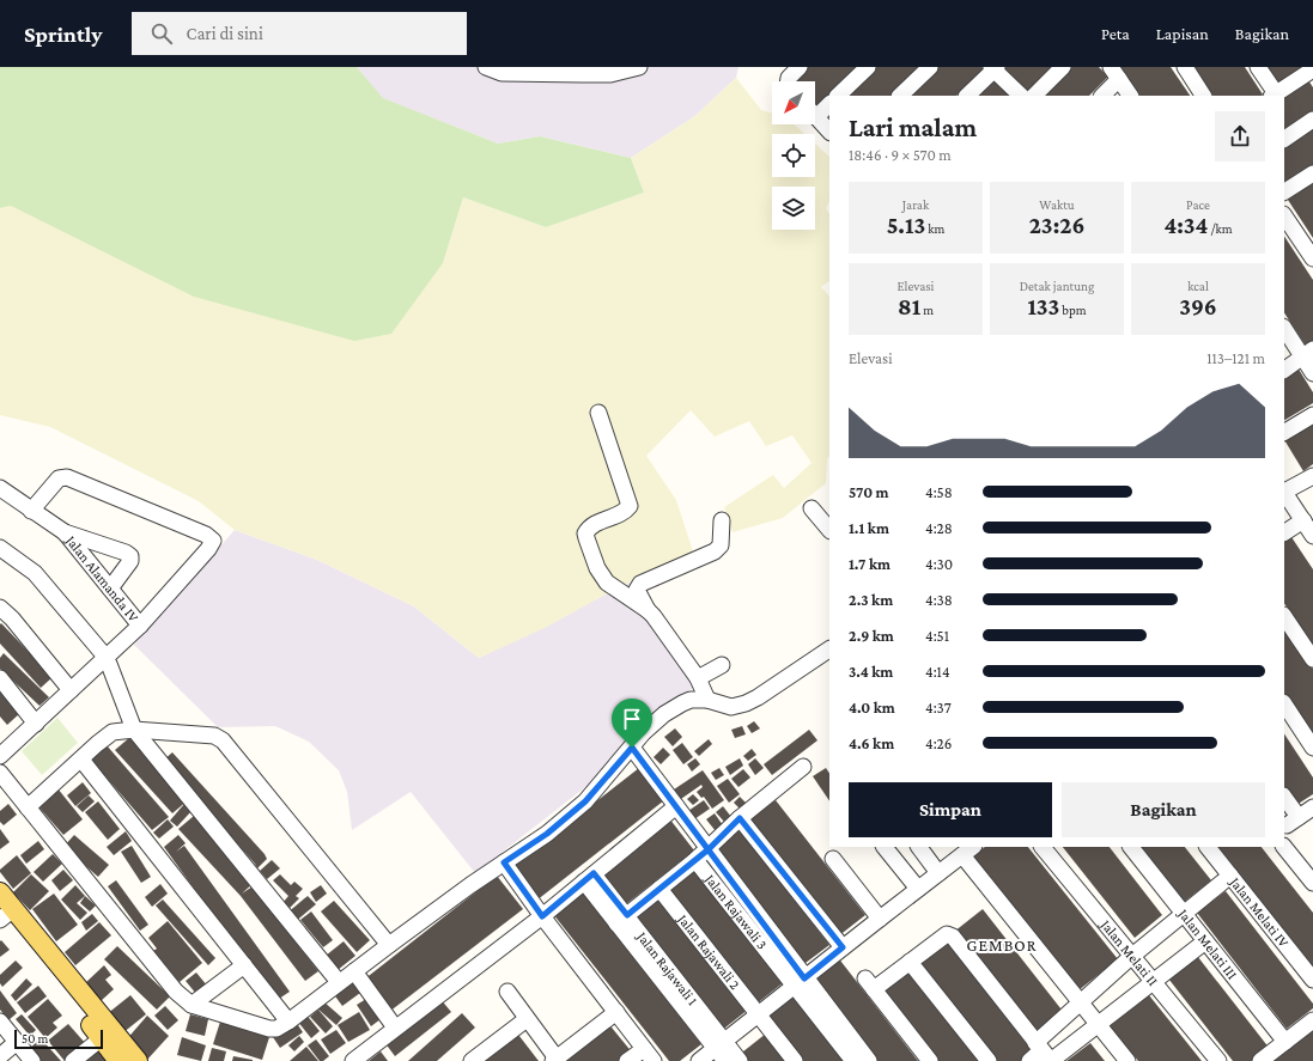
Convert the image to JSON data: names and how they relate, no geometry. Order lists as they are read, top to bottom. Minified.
{"streets":{"street":["Jalan Alamanda IV","Jalan Rajawali 3","Jalan Melati IV","Jalan Melati III","Jalan Rajawali 2","Jalan Melati II","Jalan Rajawali 1"]},"districts":["GEMBOR"],"scale_bar":"50 m","north":"bottom left","page":{"header":"Sprintly","search":"Cari di sini","nav":["Peta","Lapisan","Bagikan"],"heading":["Lari malam","18:46 · 9 × 570 m"],"stats":[["Jarak","5.13 km"],["Waktu","23:26"],["Pace","4:34 /km"],["Elevasi","81 m"],["Detak jantung","133 bpm"],["kcal","396"]],"chart":["Elevasi","113–121 m"],"list":[{"name":"570 m","note":"4:58"},{"name":"1.1 km","note":"4:28"},{"name":"1.7 km","note":"4:30"},{"name":"2.3 km","note":"4:38"},{"name":"2.9 km","note":"4:51"},{"name":"3.4 km","note":"4:14"},{"name":"4.0 km","note":"4:37"},{"name":"4.6 km","note":"4:26"}],"buttons":["Simpan","Bagikan"],"scale":"50 m"}}
